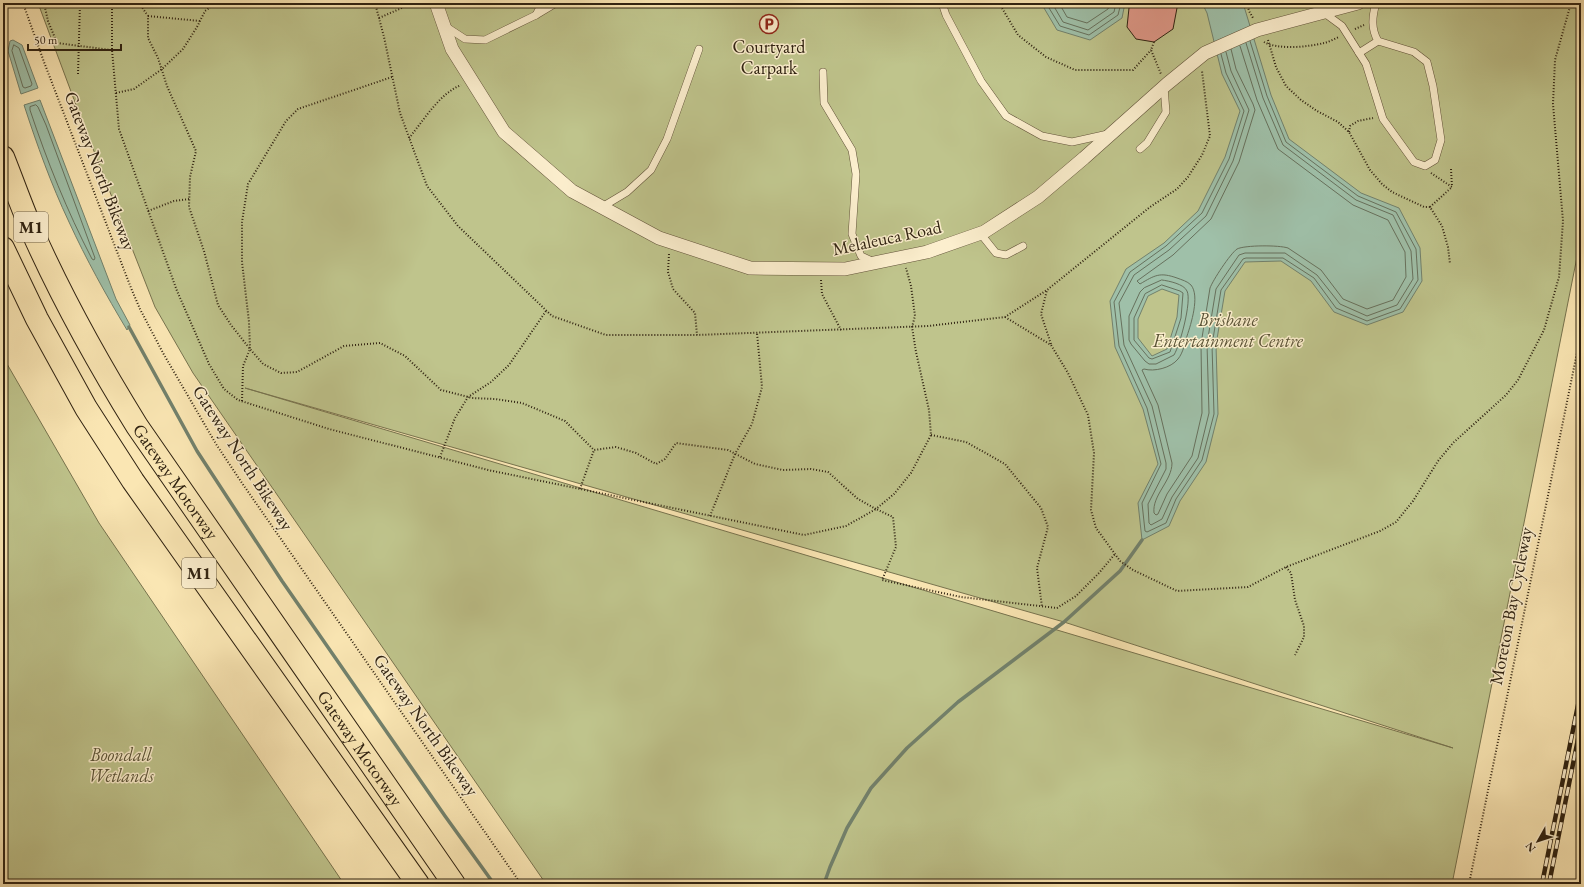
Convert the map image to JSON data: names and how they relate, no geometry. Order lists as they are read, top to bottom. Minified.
{"streets":{"highway":["M1","Gateway Motorway"],"street":["Melaleuca Road"],"path":["Gateway North Bikeway","Moreton Bay Cycleway"]},"parks":["Brisbane Entertainment Centre","Boondall Wetlands"],"places":{"parking":["Courtyard Carpark"]},"scale_bar":"50 m","north":"bottom left"}
